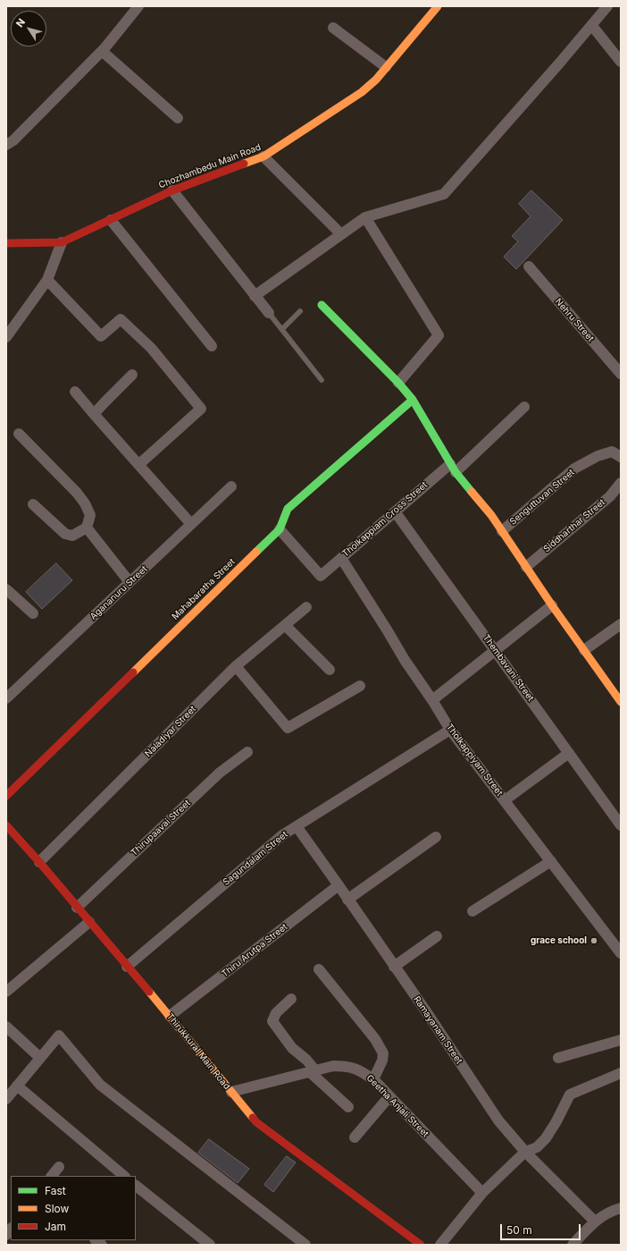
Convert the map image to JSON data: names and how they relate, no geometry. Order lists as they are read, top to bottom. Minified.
{"streets":{"street":["Chozhambedu Main Road","Nehru Street","Senguttuvan Street","Tholkappiam Cross Street","Siddharthar Street","Mahabaratha Street","Agananuru Street","Thembavani Street","Naladiyar Street","Tholkappiyam Street","Thirupaavai Street","Sagundalam Street","Thiru Arutpa Street","Ramayanam Street","Thirukkural Main Road","Geetha Anjali Street"]},"crossings":[["Tholkappiam Cross Street","Mahabaratha Street"],["Tholkappiam Cross Street","Thembavani Street"],["Tholkappiam Cross Street","Tholkappiyam Street"],["Naladiyar Street","Thirukkural Main Road"],["Tholkappiyam Street","Sagundalam Street"],["Thirupaavai Street","Thirukkural Main Road"],["Sagundalam Street","Ramayanam Street"],["Sagundalam Street","Thirukkural Main Road"],["Thiru Arutpa Street","Ramayanam Street"],["Thiru Arutpa Street","Thirukkural Main Road"],["Thirukkural Main Road","Geetha Anjali Street"]],"places":["grace school"],"legend":["Fast","Slow","Jam"],"scale_bar":"50 m","north":"top left"}
